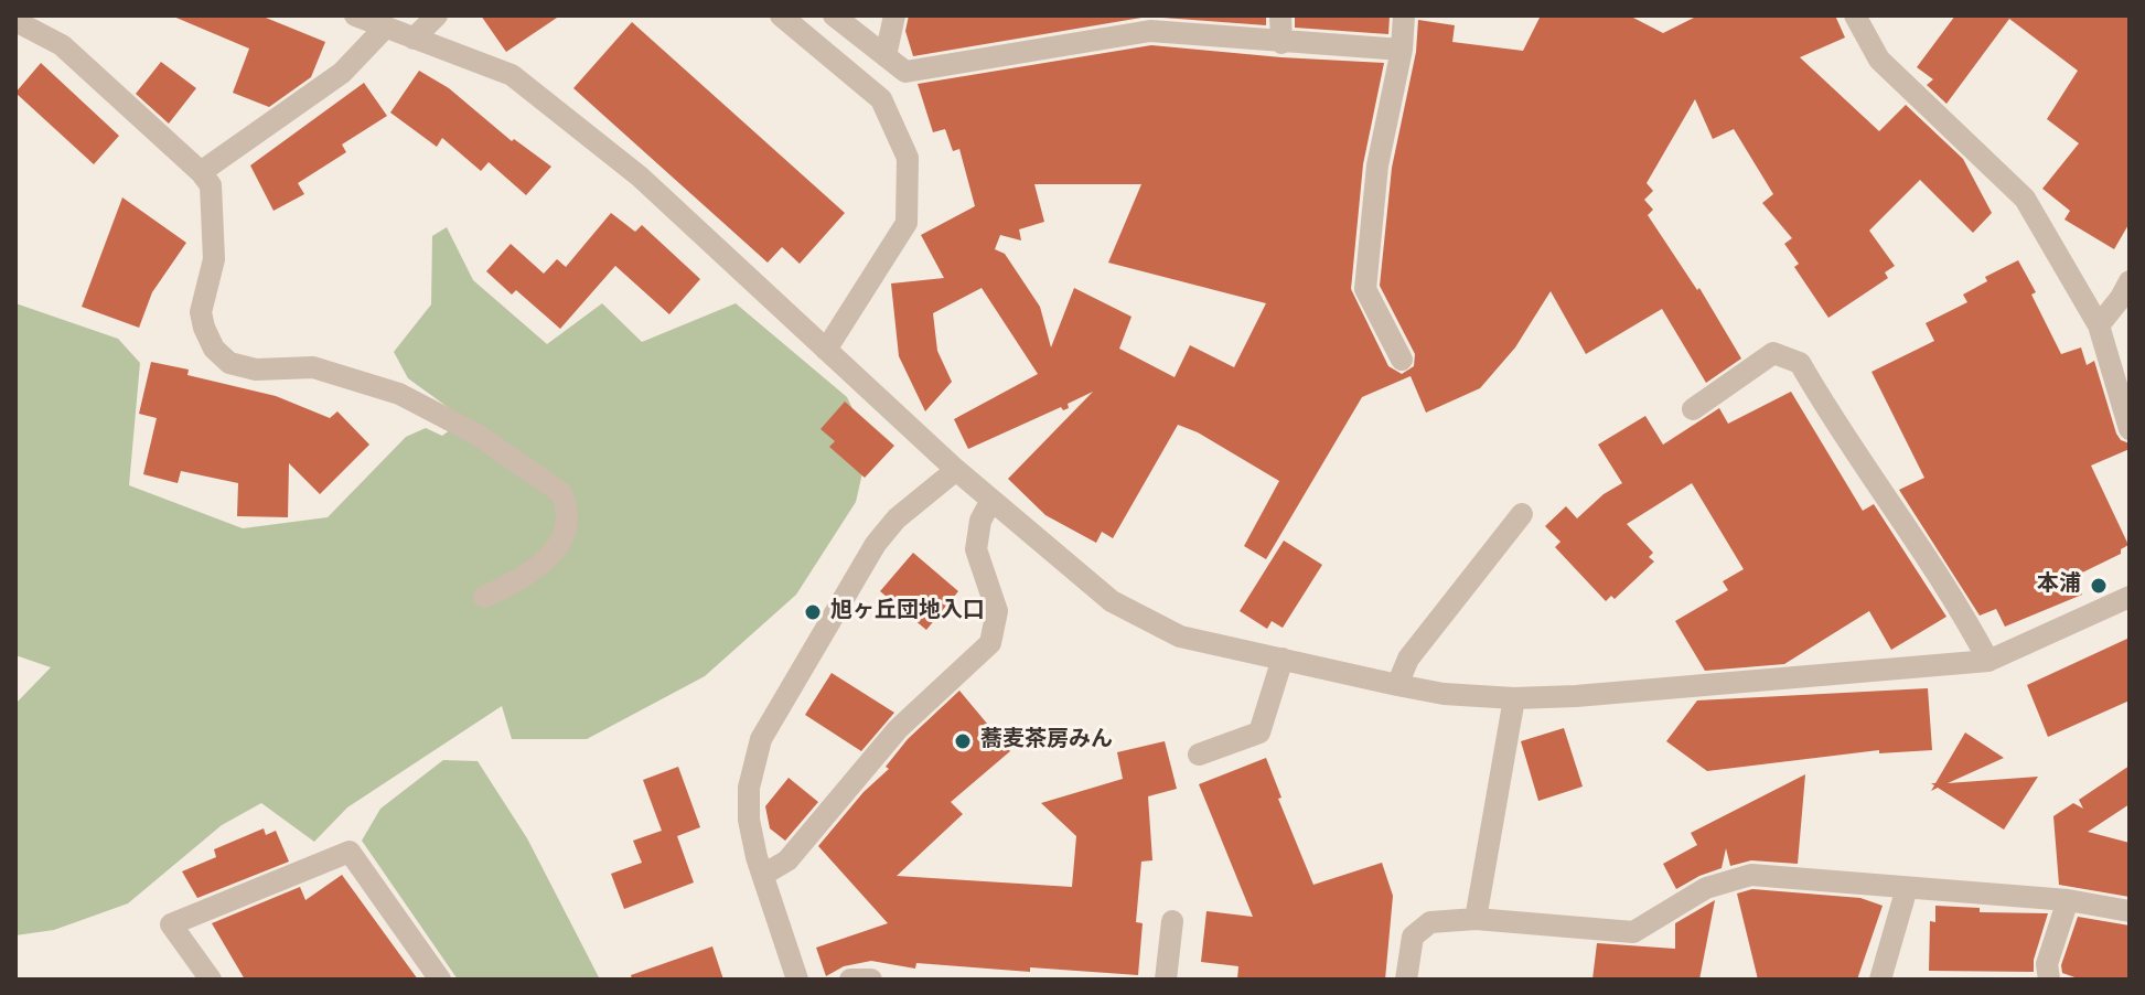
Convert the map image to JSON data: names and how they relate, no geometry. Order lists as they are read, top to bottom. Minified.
{"places":["本浦","旭ヶ丘団地入口","蕎麦茶房みん"]}
